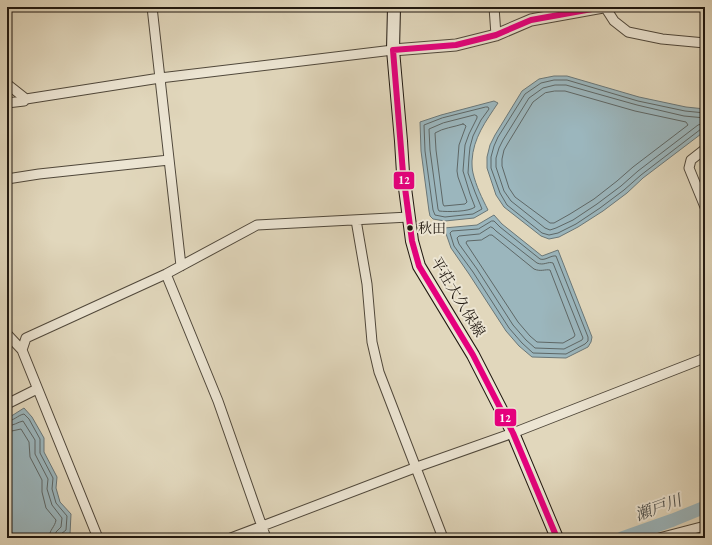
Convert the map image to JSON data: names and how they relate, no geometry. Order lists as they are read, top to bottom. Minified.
{"streets":{"main road":["平荘大久保線"]},"water":["瀬戸川"],"places":["秋田"],"lines":["transit line 12"]}
